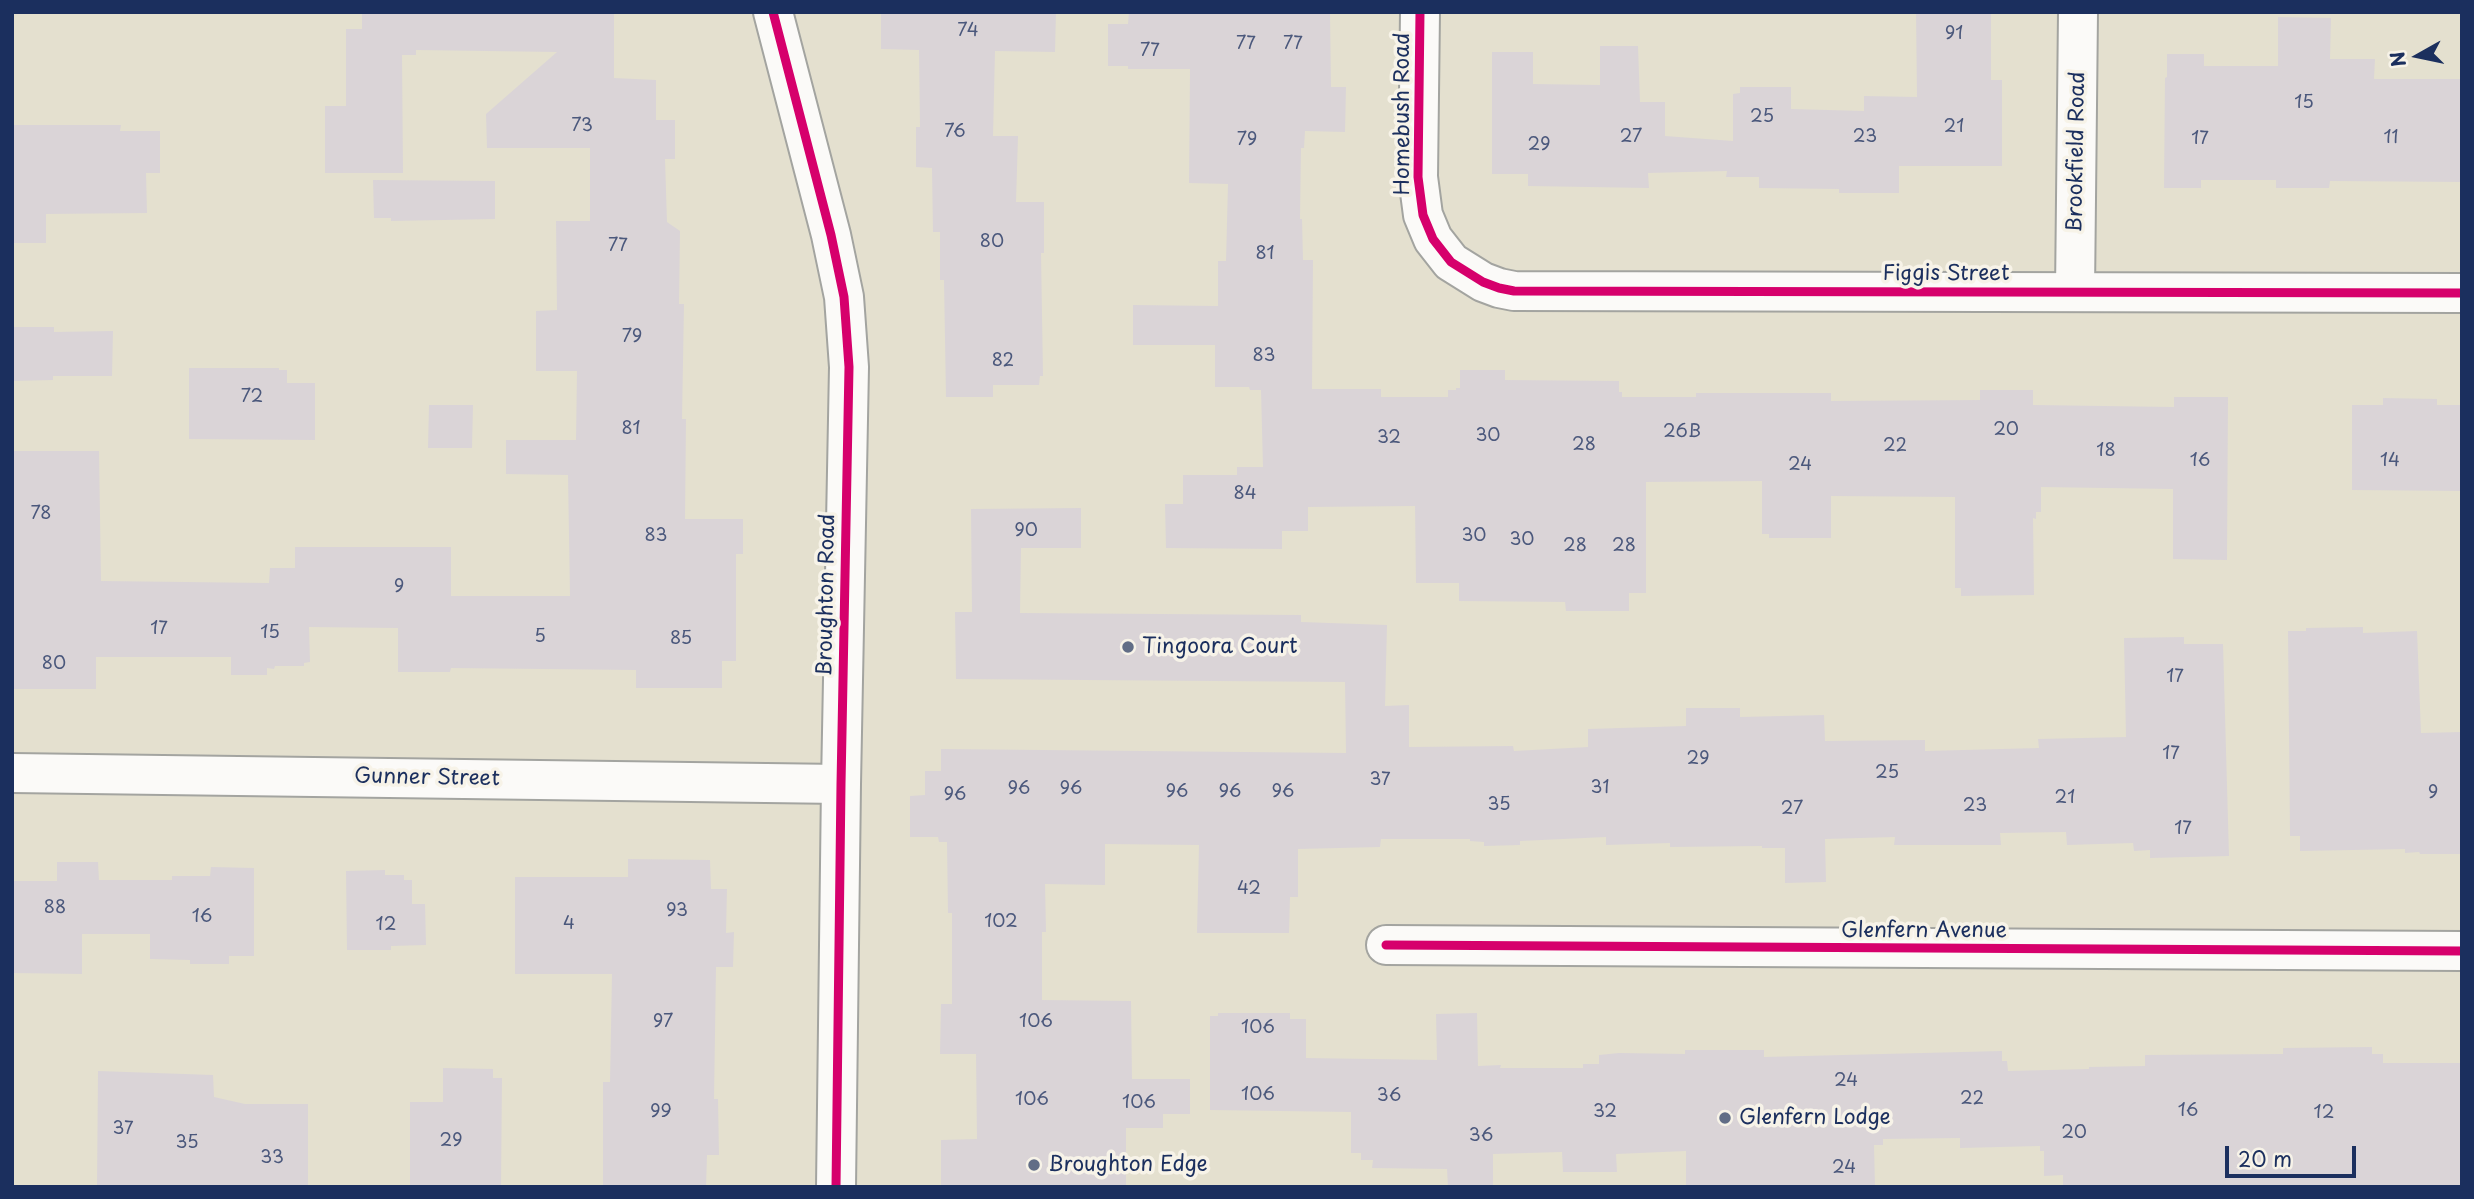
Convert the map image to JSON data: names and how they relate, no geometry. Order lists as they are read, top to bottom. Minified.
{"streets":{"street":["Homebush Road","Brookfield Road","Figgis Street","Broughton Road","Gunner Street","Glenfern Avenue"]},"crossings":[["Homebush Road","Figgis Street"],["Brookfield Road","Figgis Street"],["Broughton Road","Gunner Street"]],"places":["Tingoora Court","Glenfern Lodge","Broughton Edge"],"house_numbers":["74","91","77","77","77","15","25","73","21","76","27","23","11","17","79","29","80","77","81","79","83","82","72","81","20","26B","30","32","28","22","18","16","14","24","84","78","90","83","30","30","28","28","9","17","15","5","85","80","17","17","29","25","37","31","96","96","96","96","96","9","96","21","35","23","27","17","42","88","93","16","102","4","12","97","106","106","24","106","36","22","106","106","16","99","32","12","37","20","36","29","35","33","24"],"scale_bar":"20 m","north":"left"}
